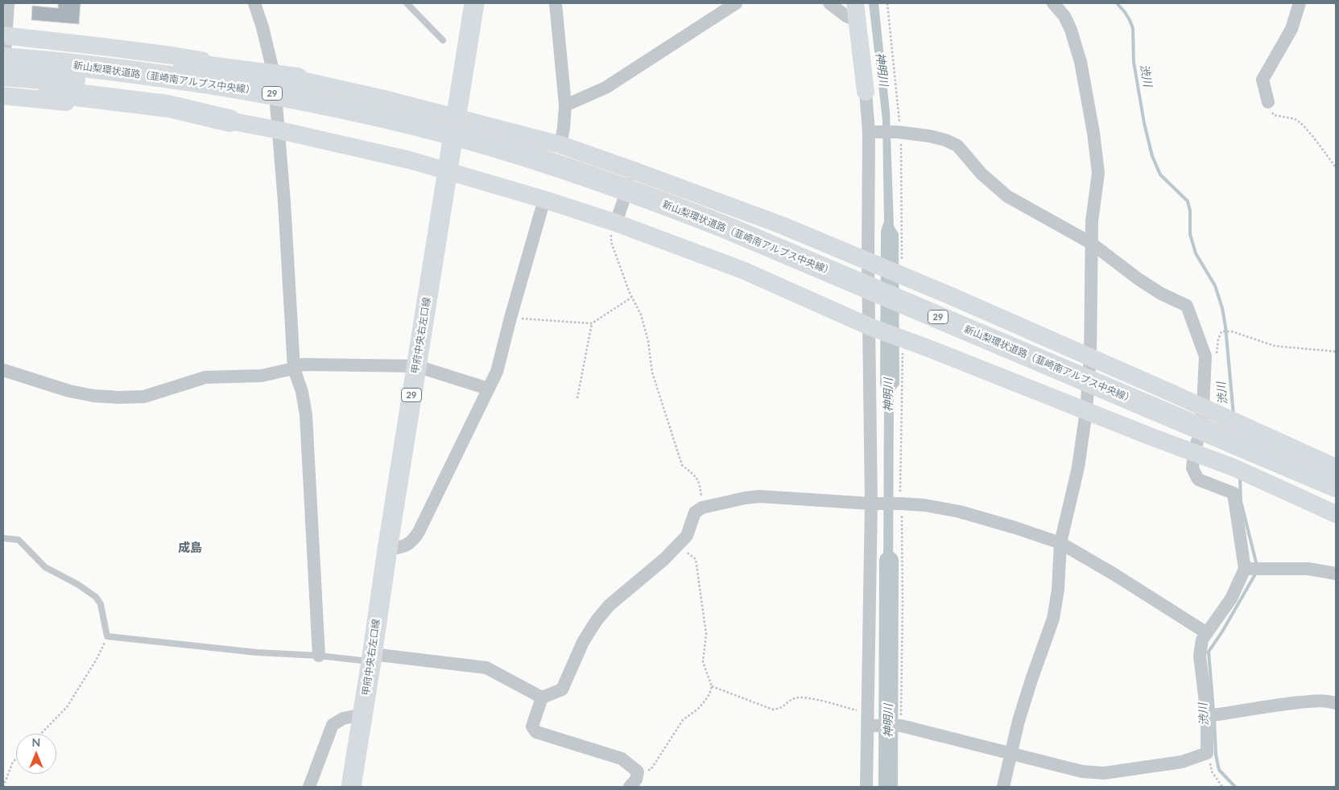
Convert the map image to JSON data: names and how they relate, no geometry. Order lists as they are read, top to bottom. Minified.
{"streets":{"highway":["新山梨環状道路（韮崎南アルプス中央線）","29"],"main road":["甲府中央右左口線"]},"districts":["成島"],"water":["神明川","渋川"],"north":"top"}
